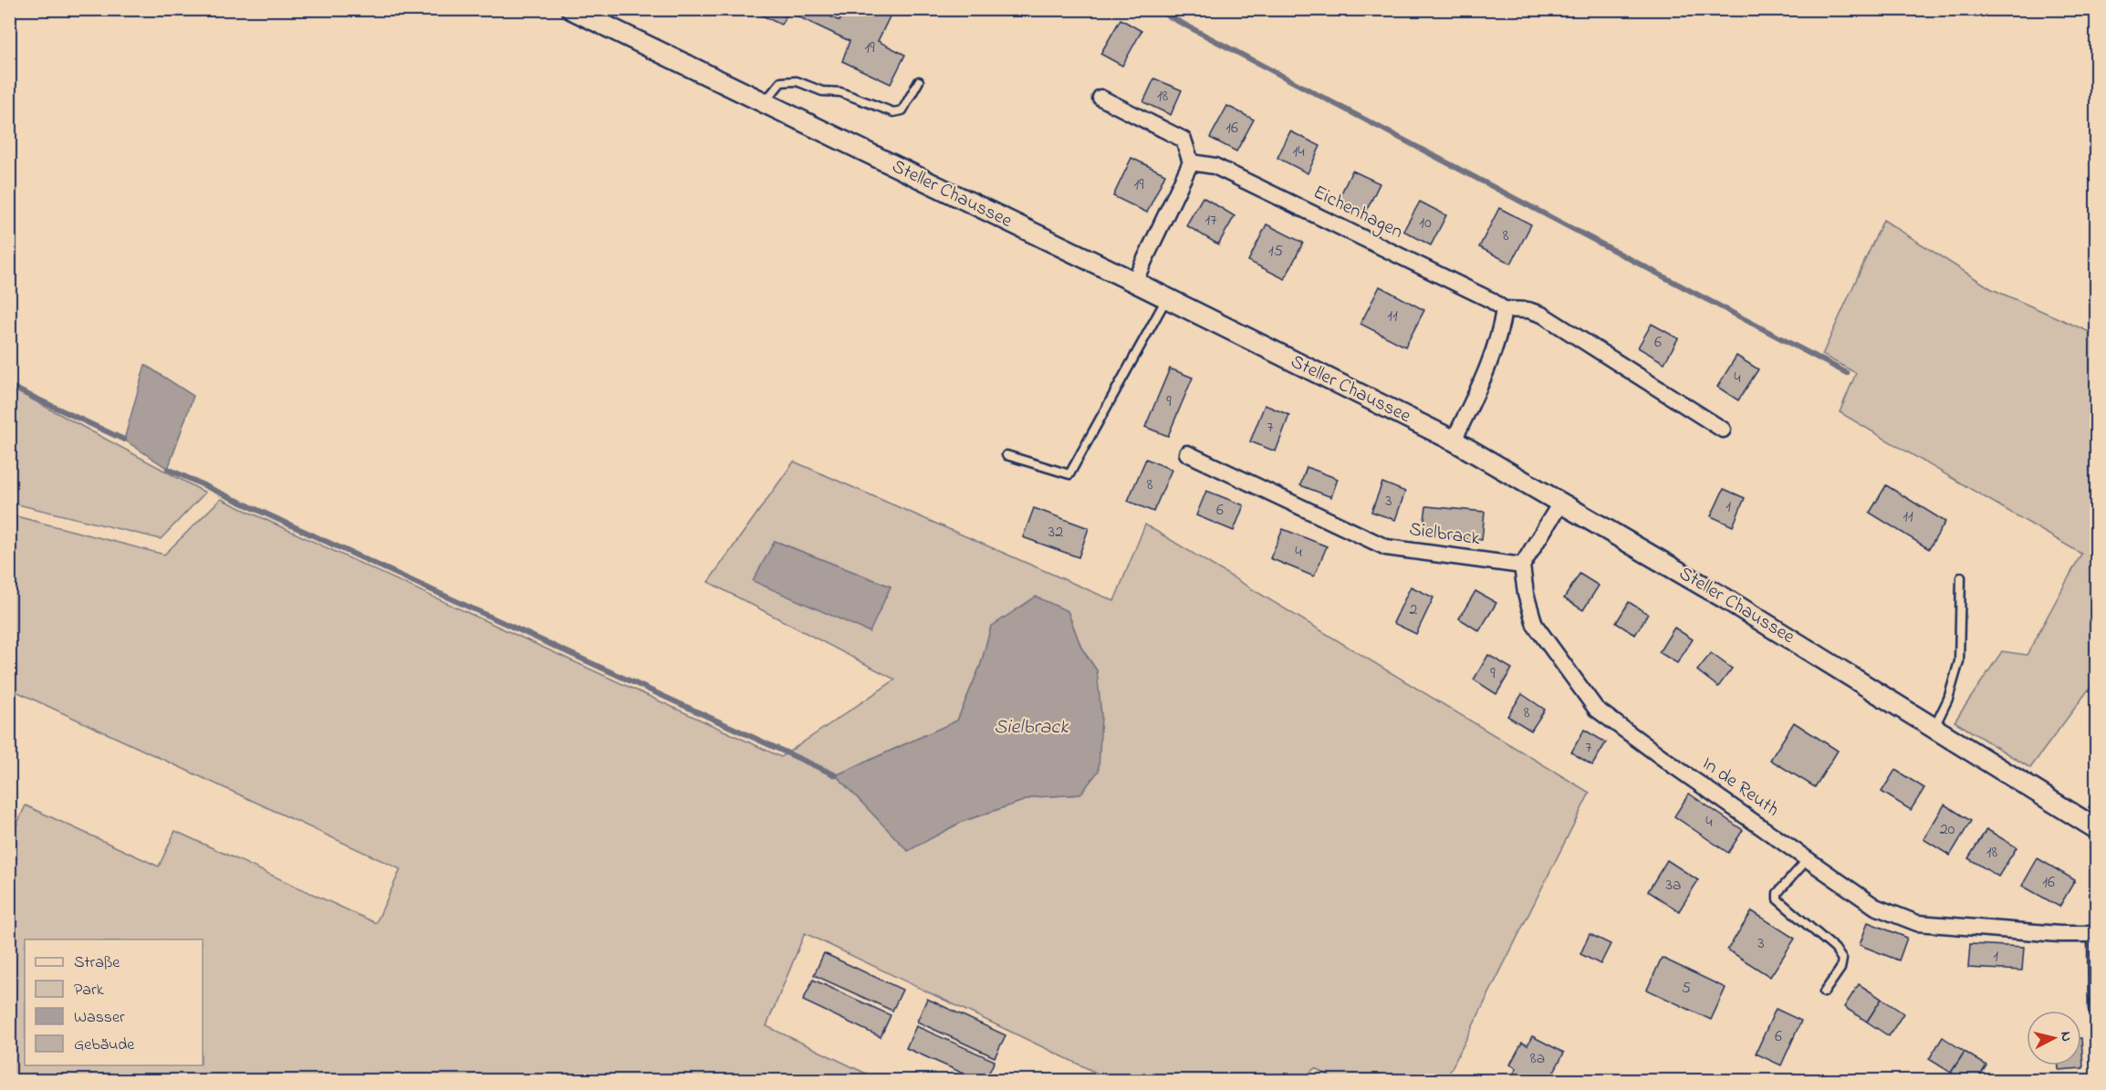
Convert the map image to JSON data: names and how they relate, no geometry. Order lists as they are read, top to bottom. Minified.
{"streets":{"street":["Steller Chaussee","Eichenhagen","Sielbrack","In de Reuth"]},"crossings":[["Sielbrack","In de Reuth"]],"water":["Sielbrack"],"house_numbers":["19","18","16","14","19","17","10","8","15","11","6","4","9","7","8","3","1","6","11","32","4","2","9","8","7","4","20","18","16","3a","3","1","5","6","8a"],"legend":["Straße","Park","Wasser","Gebäude"],"north":"right"}
